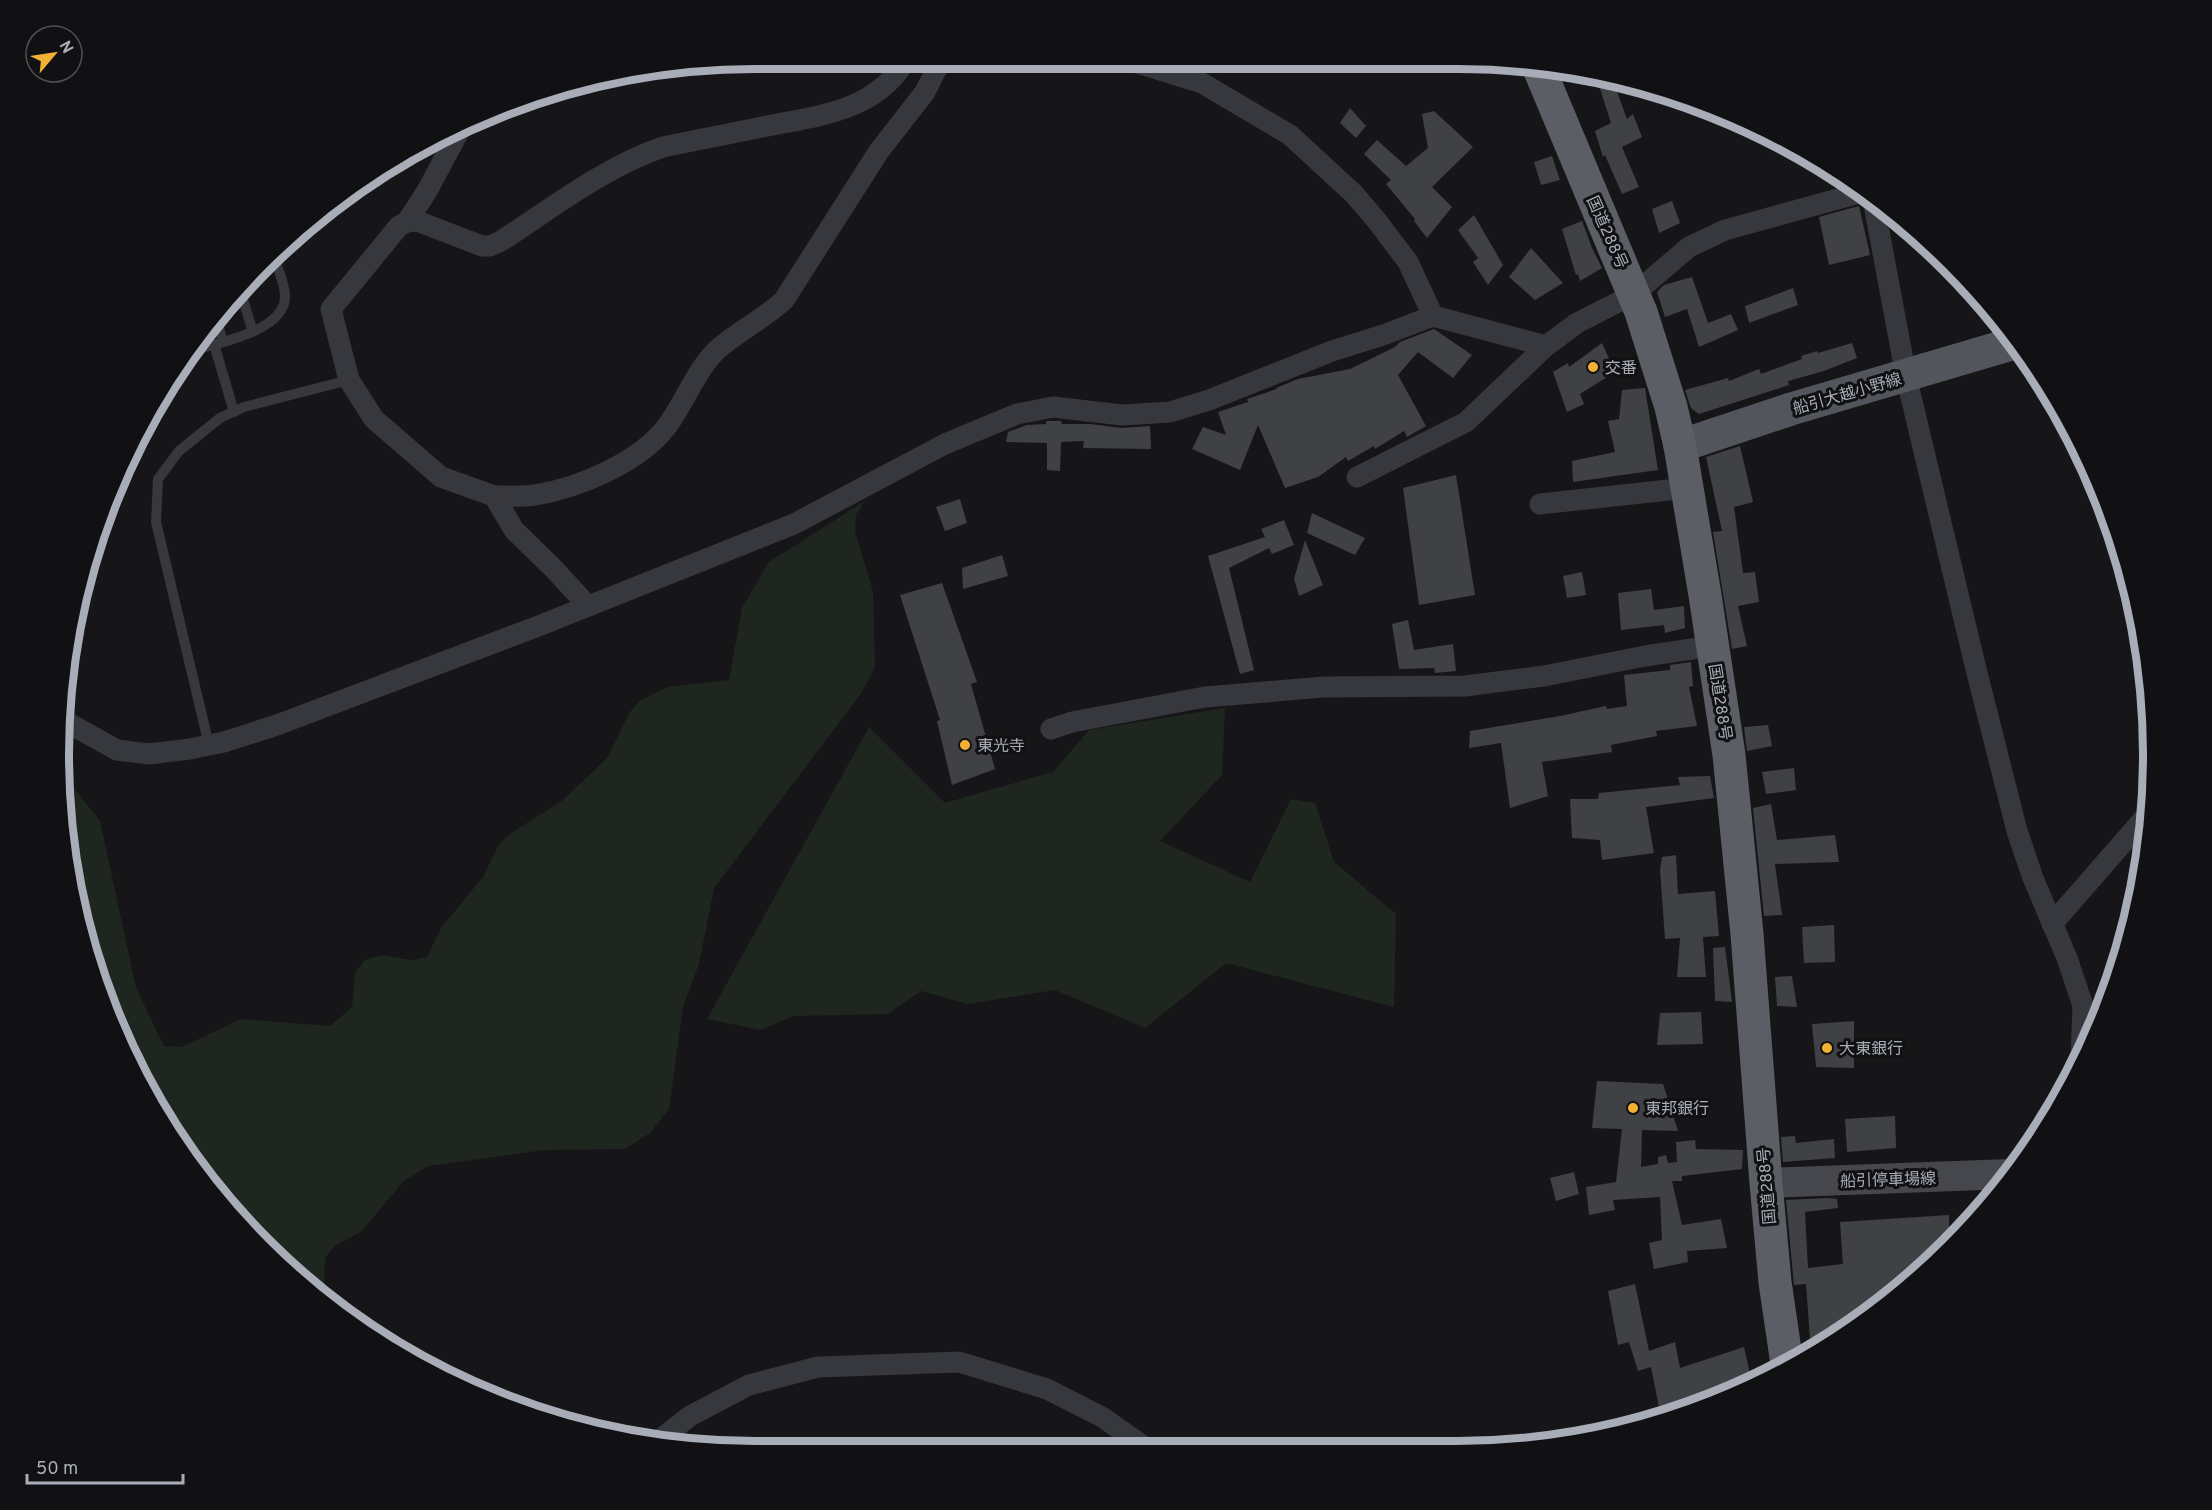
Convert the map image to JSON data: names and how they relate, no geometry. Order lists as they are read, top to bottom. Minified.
{"streets":{"highway":["国道288号"],"main road":["船引大越小野線","船引停車場線"]},"crossings":[["国道288号","船引大越小野線"],["国道288号","船引停車場線"]],"places":["交番","東光寺","大東銀行","東邦銀行"],"scale_bar":"50 m","north":"top right"}
